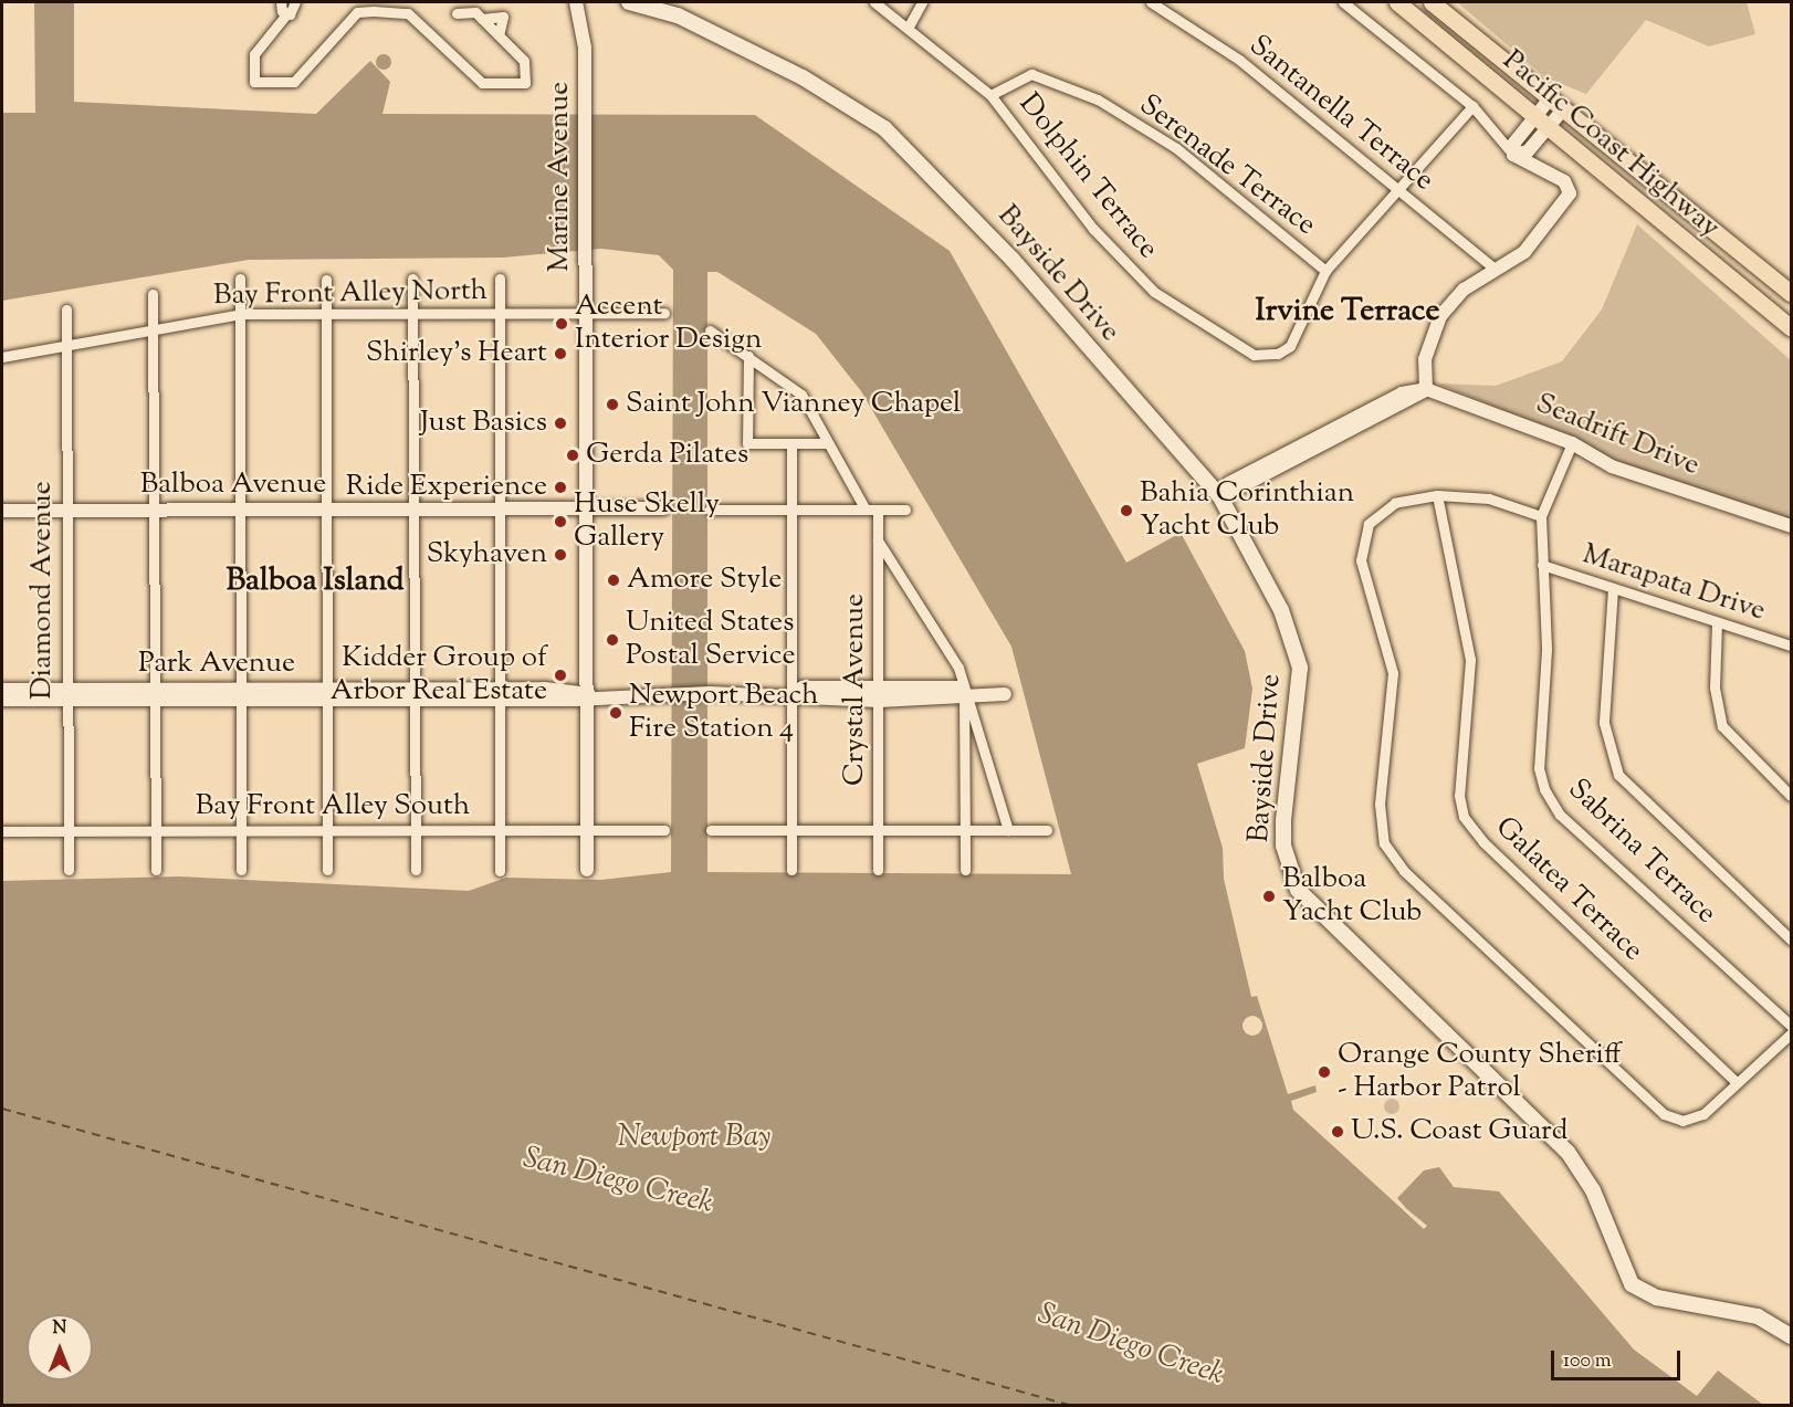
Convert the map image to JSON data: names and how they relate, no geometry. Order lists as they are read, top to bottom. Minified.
{"streets":{"highway":["Pacific Coast Highway"],"main road":["Bayside Drive"],"street":["Santanella Terrace","Serenade Terrace","Marine Avenue","Dolphin Terrace","Bay Front Alley North","Seadrift Drive","Balboa Avenue","Marapata Drive","Diamond Avenue","Park Avenue","Crystal Avenue","Bay Front Alley South","Sabrina Terrace","Galatea Terrace"]},"crossings":[["Serenade Terrace","Dolphin Terrace"],["Marine Avenue","Bay Front Alley North"],["Marine Avenue","Balboa Avenue"],["Marine Avenue","Park Avenue"],["Marine Avenue","Bay Front Alley South"],["Bay Front Alley North","Diamond Avenue"],["Seadrift Drive","Sabrina Terrace"],["Balboa Avenue","Diamond Avenue"],["Marapata Drive","Sabrina Terrace"],["Diamond Avenue","Park Avenue"],["Diamond Avenue","Bay Front Alley South"],["Park Avenue","Crystal Avenue"]],"districts":["Irvine Terrace","Balboa Island"],"water":["Newport Bay","San Diego Creek"],"places":["Accent Interior Design","Shirley's Heart","Saint John Vianney Chapel","Just Basics","Gerda Pilates","Ride Experience","Bahia Corinthian Yacht Club","Huse Skelly Gallery","Skyhaven","Amore Style","United States Postal Service","Kidder Group of Arbor Real Estate","Newport Beach Fire Station 4","Balboa Yacht Club","Orange County Sheriff - Harbor Patrol","U.S. Coast Guard"],"scale_bar":"100 m","north":"top"}
